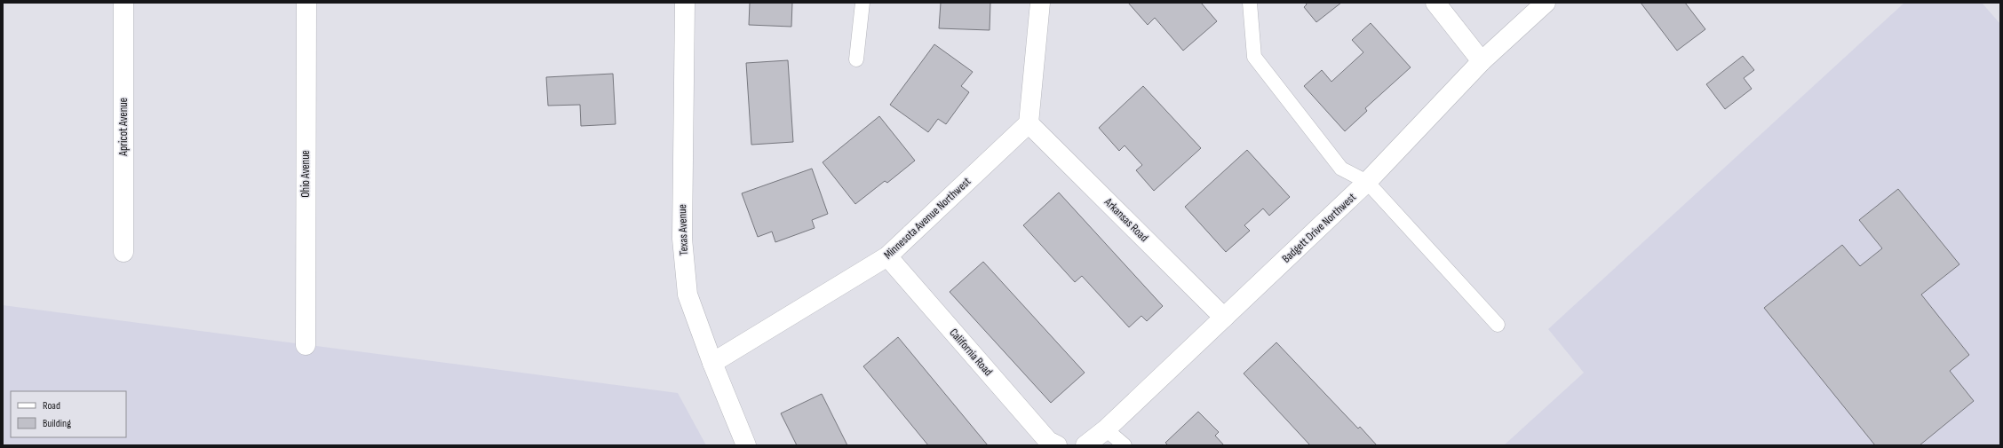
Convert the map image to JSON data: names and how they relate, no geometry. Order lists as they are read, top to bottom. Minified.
{"streets":{"street":["Apricot Avenue","Ohio Avenue","Minnesota Avenue Northwest","Arkansas Road","Badgett Drive Northwest","Texas Avenue","California Road"]},"crossings":[["Minnesota Avenue Northwest","Arkansas Road"],["Minnesota Avenue Northwest","Texas Avenue"],["Minnesota Avenue Northwest","California Road"],["Arkansas Road","Badgett Drive Northwest"]],"legend":["Road","Building"]}
